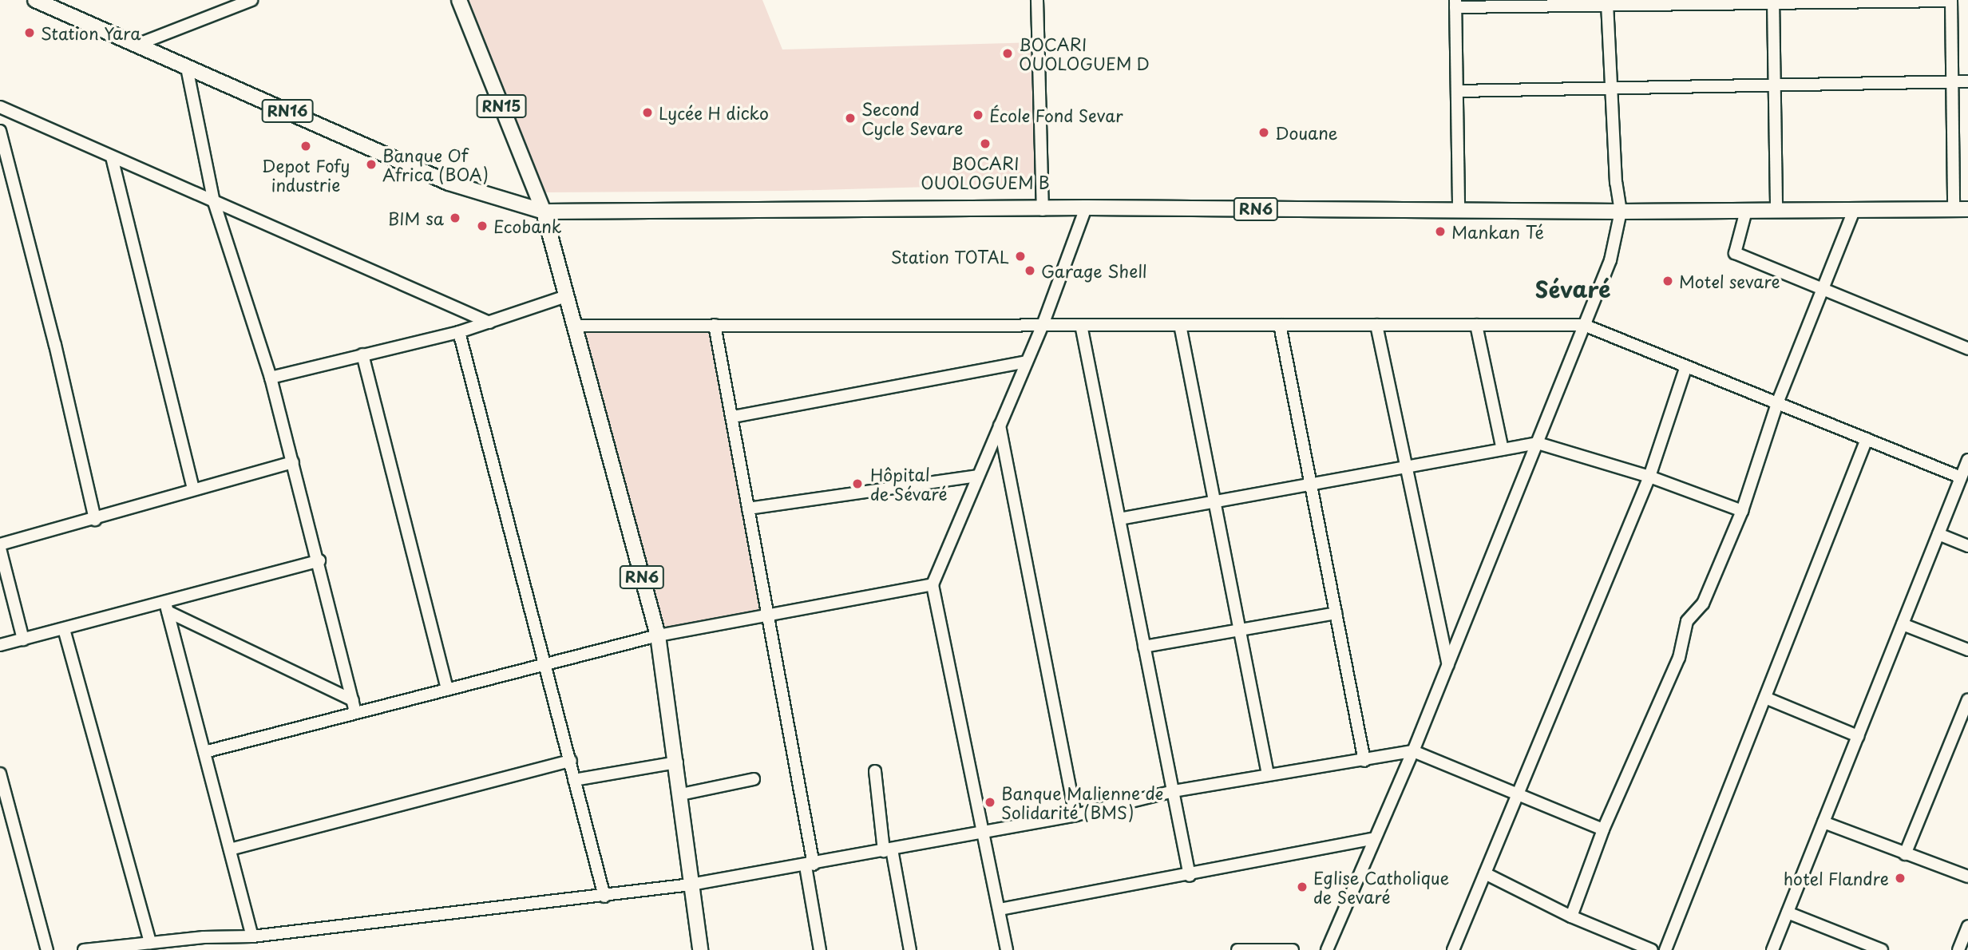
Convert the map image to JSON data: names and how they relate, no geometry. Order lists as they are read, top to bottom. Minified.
{"streets":{"main road":["RN15","RN16","RN6"]},"crossings":[["RN15","RN16"],["RN15","RN6"],["RN16","RN6"]],"districts":["Sévaré"],"places":["Station Yara","BOCARI OUOLOGUEM D","Lycée H dicko","École Fond Sevar","Second Cycle Sevare","Douane","BOCARI OUOLOGUEM B","Depot Fofy industrie","Banque Of Africa (BOA)","BIM sa","Ecobank","Mankan Té","Station TOTAL","Garage Shell","Motel sevare","Hôpital de Sévaré","Banque Malienne de Solidarité (BMS)","hotel Flandre","Eglise Catholique de Sevaré"]}
